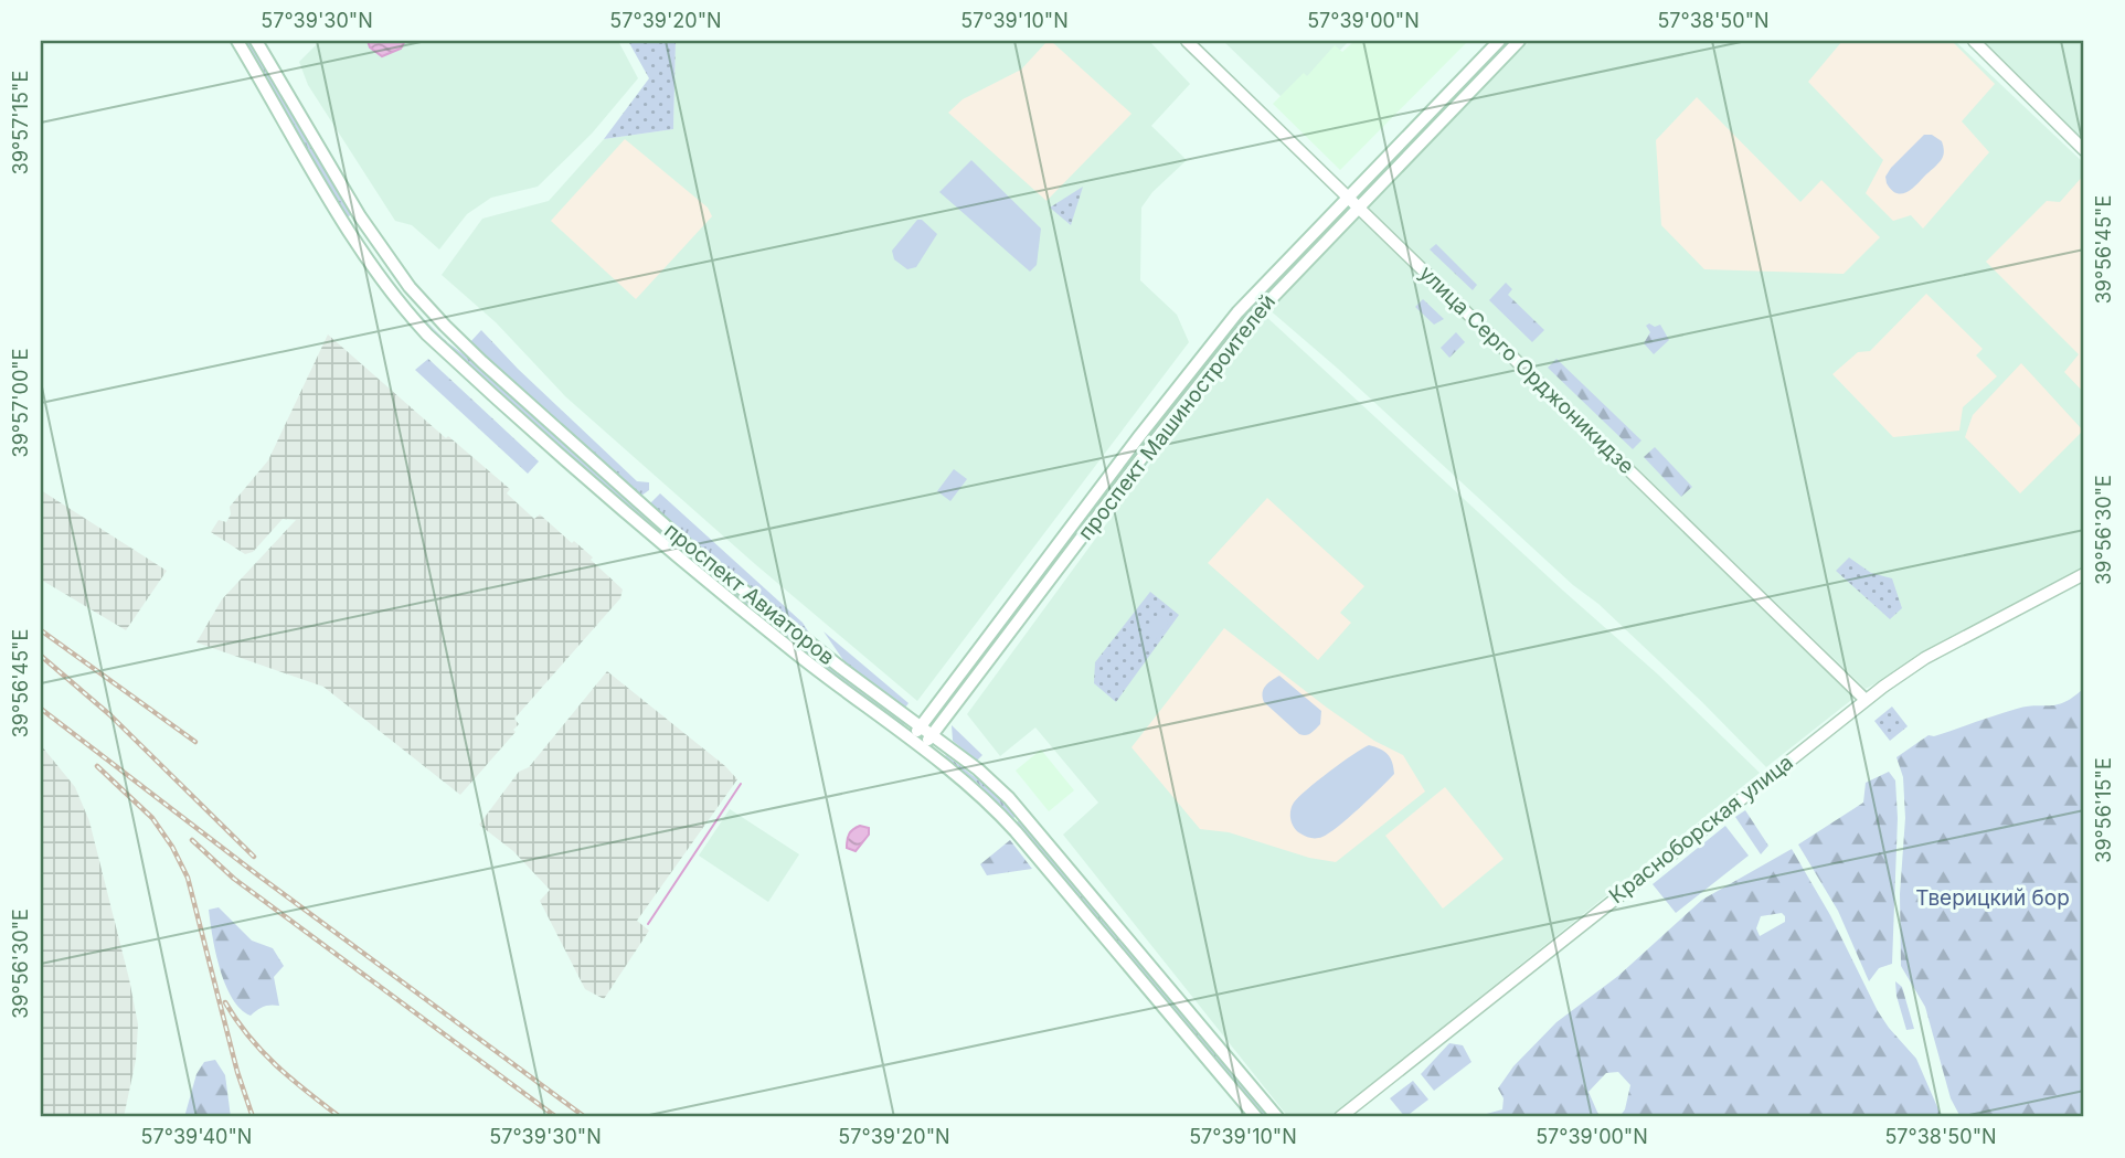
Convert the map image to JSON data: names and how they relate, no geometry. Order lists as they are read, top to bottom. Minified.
{"streets":{"main road":["проспект Машиностроителей","проспект Авиаторов"],"street":["улица Серго Орджоникидзе","Красноборская улица"]},"crossings":[["улица Серго Орджоникидзе","проспект Машиностроителей"],["улица Серго Орджоникидзе","Красноборская улица"],["проспект Машиностроителей","проспект Авиаторов"]],"parks":["Тверицкий бор"],"coordinates":["57°39'30\"N","57°39'20\"N","57°39'10\"N","57°39'00\"N","57°38'50\"N","39°57'15\"E","39°56'45\"E","39°57'00\"E","39°56'30\"E","39°56'15\"E","57°39'40\"N"]}
